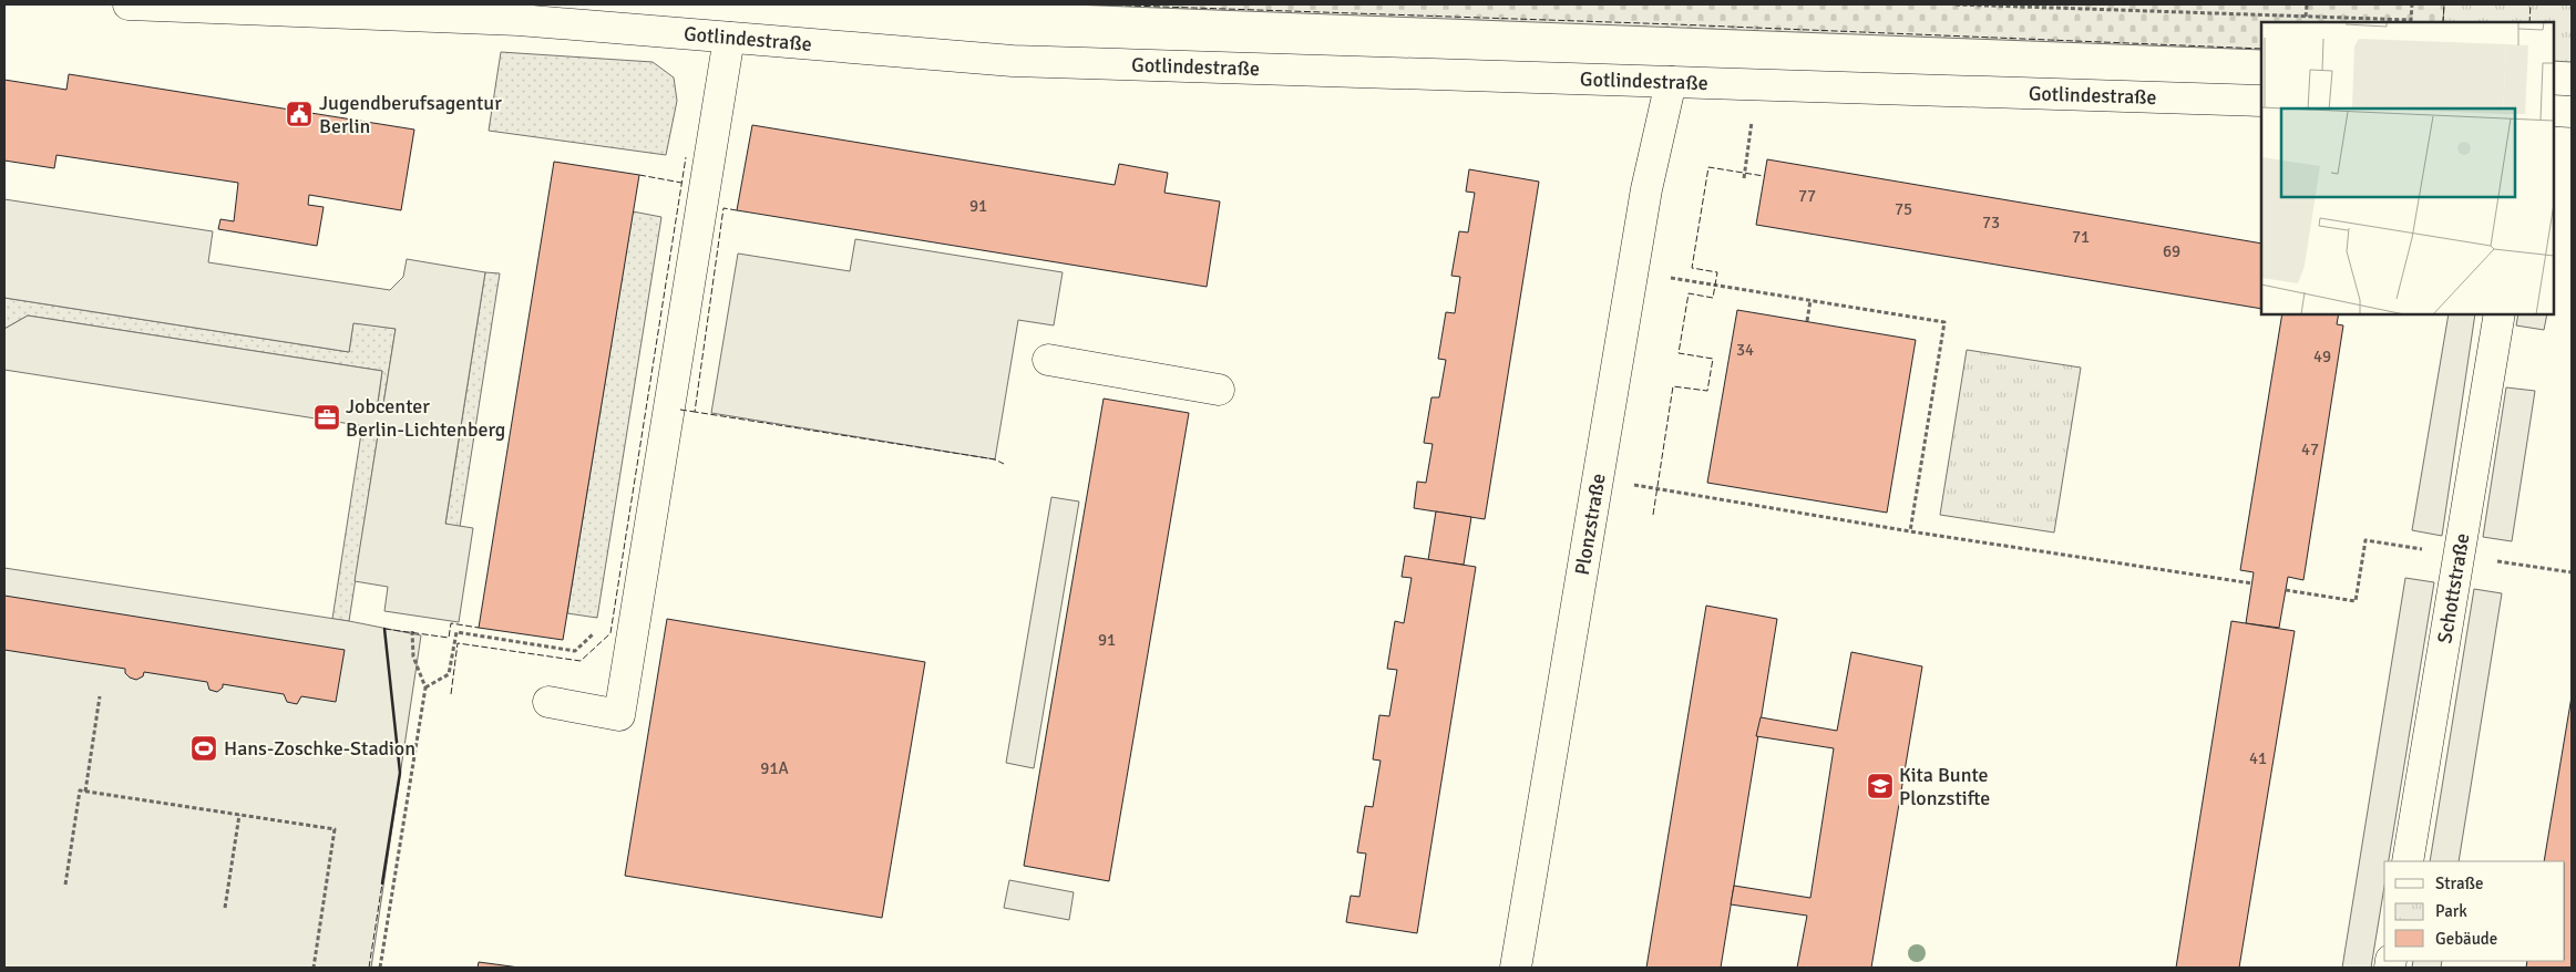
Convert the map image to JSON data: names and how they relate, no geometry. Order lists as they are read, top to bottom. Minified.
{"streets":{"street":["Gotlindestraße","Plonzstraße","Schottstraße"]},"crossings":[["Gotlindestraße","Plonzstraße"]],"places":{"public building":["Jugendberufsagentur Berlin"],"office":["Jobcenter Berlin-Lichtenberg"],"sports":["Hans-Zoschke-Stadion"],"school or university":["Kita Bunte Plonzstifte"]},"house_numbers":["77","91","75","73","71","69","34","49","47","91","41","91A"],"legend":["Straße","Park","Gebäude"]}
